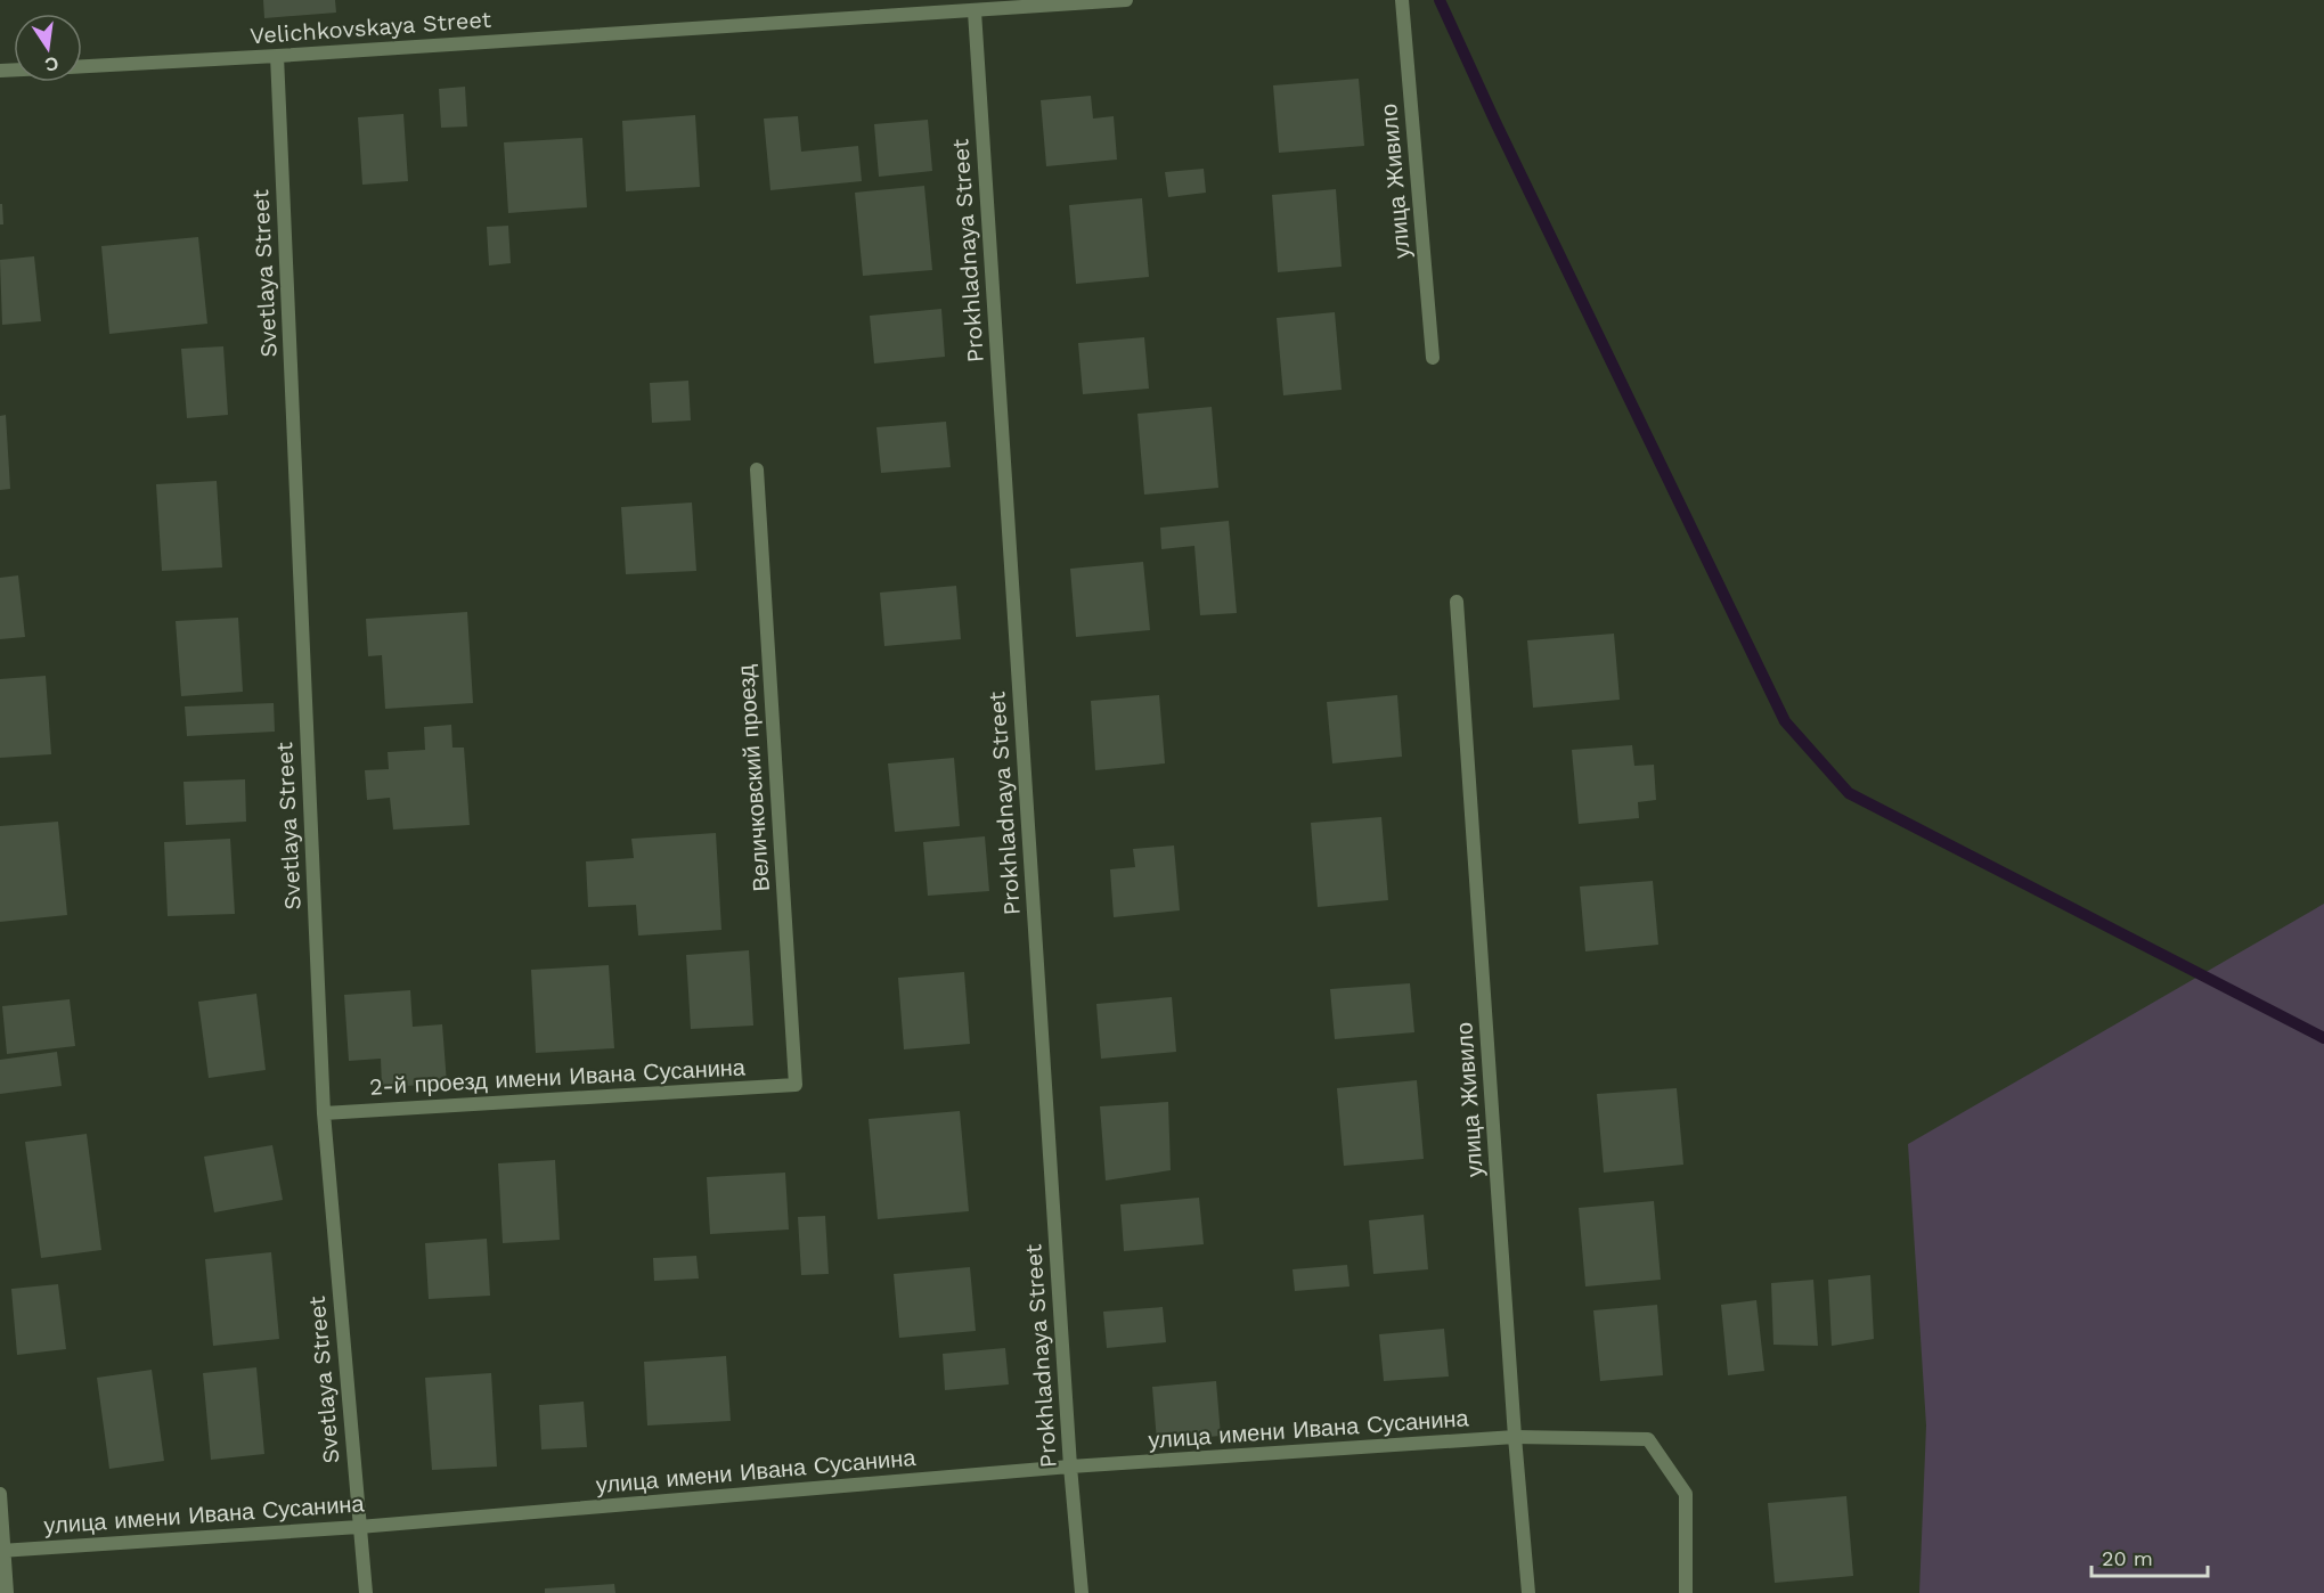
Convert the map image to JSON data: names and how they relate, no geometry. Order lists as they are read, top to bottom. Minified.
{"streets":{"street":["Velichkovskaya Street","улица Живило","Prokhladnaya Street","Svetlaya Street","Величковский проезд","2-й проезд имени Ивана Сусанина","улица имени Ивана Сусанина"]},"crossings":[["Velichkovskaya Street","Prokhladnaya Street"],["Velichkovskaya Street","Svetlaya Street"],["улица Живило","улица имени Ивана Сусанина"],["Prokhladnaya Street","улица имени Ивана Сусанина"],["Svetlaya Street","2-й проезд имени Ивана Сусанина"],["Svetlaya Street","улица имени Ивана Сусанина"],["Величковский проезд","2-й проезд имени Ивана Сусанина"]],"scale_bar":"20 m","north":"bottom"}
